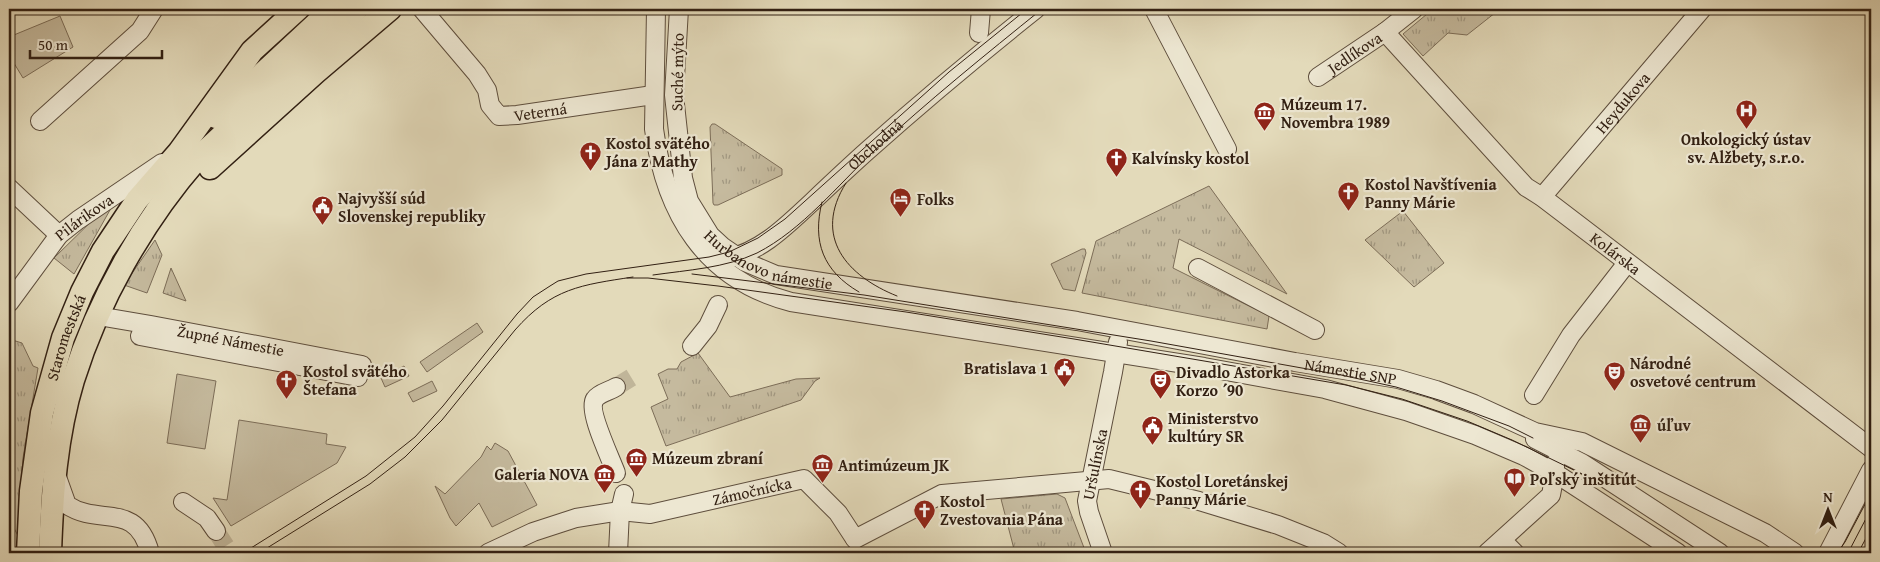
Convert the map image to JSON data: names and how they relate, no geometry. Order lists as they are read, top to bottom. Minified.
{"streets":{"main road":["Staromestská"],"street":["Jedlíkova","Suché mýto","Heydukova","Veterná","Obchodná","Pilárikova","Kolárska","Hurbanovo námestie","Župné Námestie","Námestie SNP","Uršulínska","Zámočnícka"]},"crossings":[["Jedlíkova","Kolárska"],["Suché mýto","Veterná"],["Suché mýto","Hurbanovo námestie"],["Heydukova","Kolárska"],["Obchodná","Hurbanovo námestie"],["Pilárikova","Staromestská"],["Hurbanovo námestie","Námestie SNP"],["Staromestská","Župné Námestie"],["Námestie SNP","Uršulínska"]],"places":{"hospital":["Onkologický ústav sv. Alžbety, s.r.o."],"museum":["Múzeum 17. Novembra 1989","úľuv","Múzeum zbraní","Antimúzeum JK","Galeria NOVA"],"church":["Kostol svätého Jána z Mathy","Kalvínsky kostol","Kostol Navštívenia Panny Márie","Kostol svätého Štefana","Kostol Loretánskej Panny Márie","Kostol Zvestovania Pána"],"hotel":["Folks"],"public building":["Najvyšší súd Slovenskej republiky","Bratislava 1","Ministerstvo kultúry SR"],"theatre":["Národné osvetové centrum","Divadlo Astorka Korzo ´90"],"library":["Poľský inštitút"]},"scale_bar":"50 m","north":"top"}
